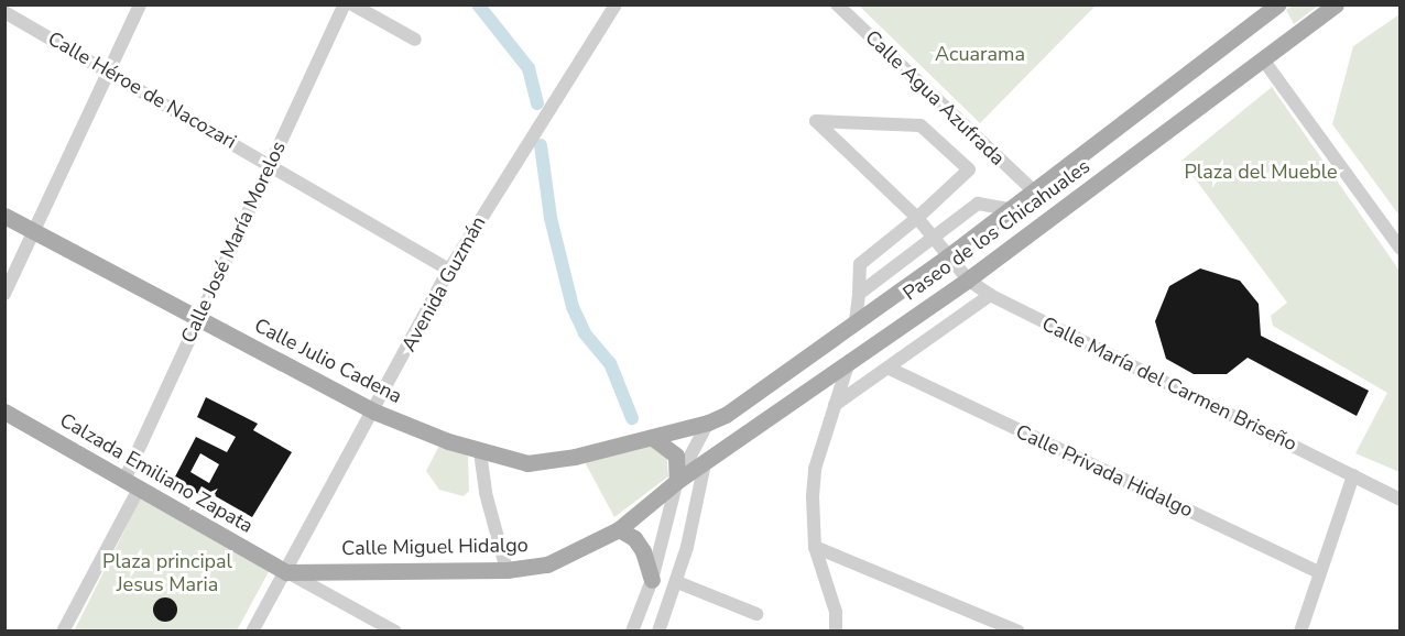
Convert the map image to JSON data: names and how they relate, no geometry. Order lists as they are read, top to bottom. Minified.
{"streets":{"main road":["Paseo de los Chicahuales","Calle Julio Cadena","Calzada Emiliano Zapata","Calle Miguel Hidalgo"],"street":["Calle Héroe de Nacozari","Calle Agua Azufrada","Calle José María Morelos","Avenida Guzmán","Calle María del Carmen Briseño","Calle Privada Hidalgo"]},"crossings":[["Calle Héroe de Nacozari","Calle José María Morelos"],["Calle Héroe de Nacozari","Avenida Guzmán"],["Calle Agua Azufrada","Paseo de los Chicahuales"],["Paseo de los Chicahuales","Calle Julio Cadena"],["Paseo de los Chicahuales","Calle María del Carmen Briseño"],["Paseo de los Chicahuales","Calle Miguel Hidalgo"],["Calle José María Morelos","Calle Julio Cadena"],["Calle José María Morelos","Calzada Emiliano Zapata"],["Avenida Guzmán","Calle Julio Cadena"],["Avenida Guzmán","Calzada Emiliano Zapata"],["Avenida Guzmán","Calle Miguel Hidalgo"],["Calzada Emiliano Zapata","Calle Miguel Hidalgo"]],"parks":["Acuarama","Plaza del Mueble","Plaza principal Jesus Maria"]}
